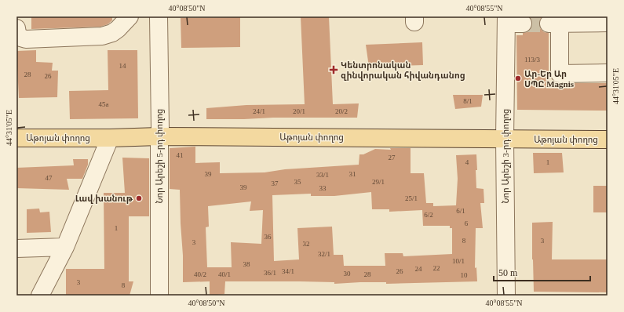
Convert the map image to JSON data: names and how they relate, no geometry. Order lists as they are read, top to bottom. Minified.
{"streets":{"main road":["Աթոյան փողոց"],"street":["Նոր Արեշի 5-րդ փողոց","Նոր Արեշի 3-րդ փողոց"]},"crossings":[["Աթոյան փողոց","Նոր Արեշի 5-րդ փողոց"],["Աթոյան փողոց","Նոր Արեշի 3-րդ փողոց"]],"places":{"health":["Կենտրոնական զինվորական հիվանդանոց"],"other":["Ար-Եր Ար ՍՊԸ Magnis","Լավ խանութ"]},"house_numbers":["113/3","14","28","26","8/1","45a","24/1","20/1","20/2","41","27","4","1","39","31","33/1","47","35","29/1","37","39","33","25/1","6/1","6/2","6","1","36","8","3","3","32","32/1","10/1","38","22","24","34/1","26","36/1","30","40/2","40/1","28","10","3","8"],"scale_bar":"50 m","coordinates":["40°08'50\"N","40°08'55\"N","44°31'05\"E"]}
